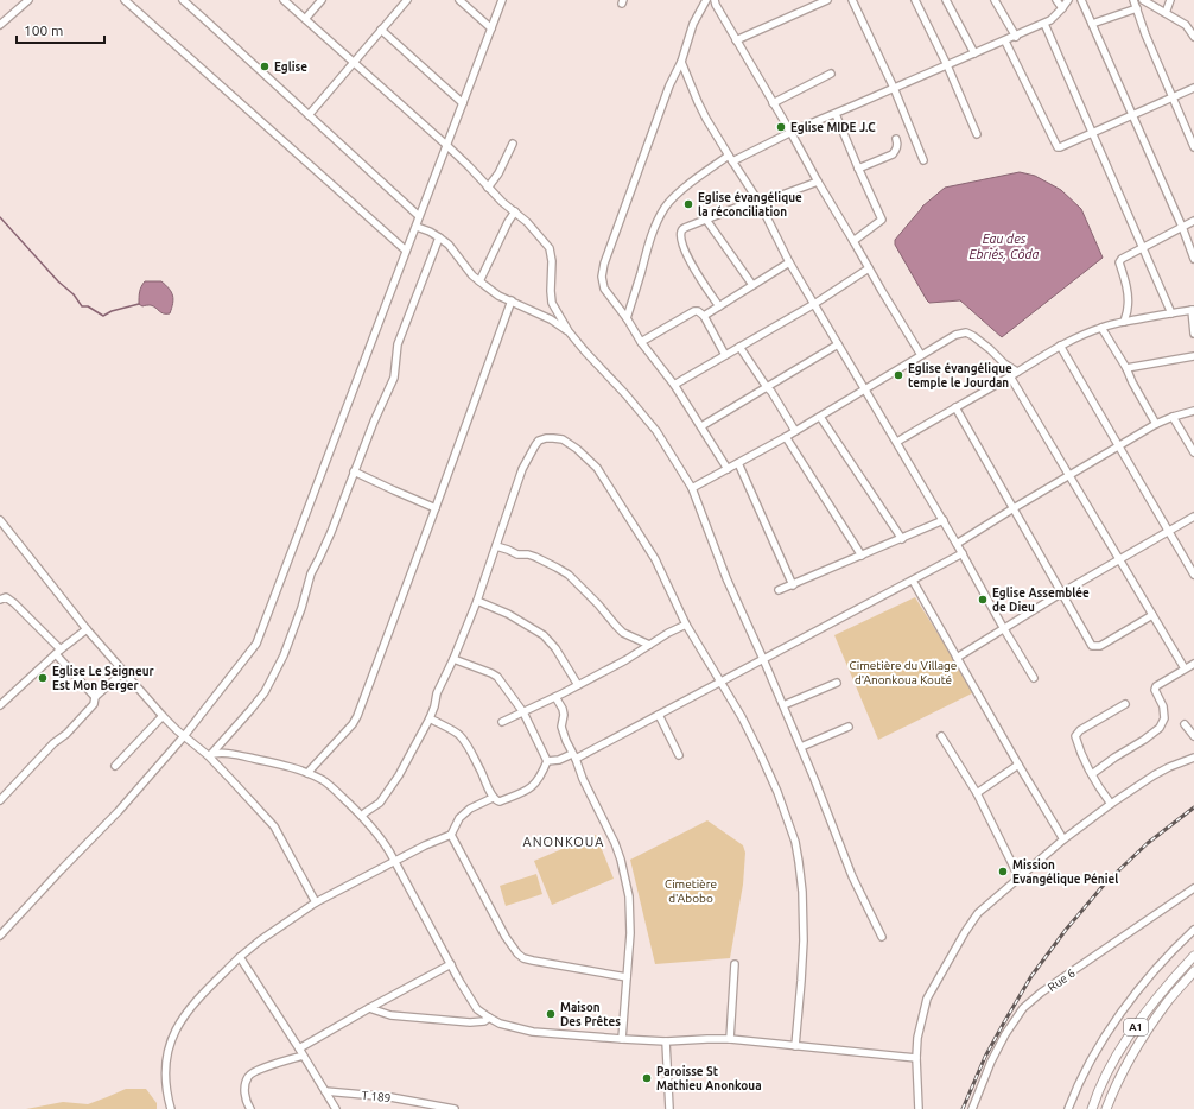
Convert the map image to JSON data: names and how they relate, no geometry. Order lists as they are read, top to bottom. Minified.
{"streets":{"main road":["A1"],"street":["Rue 6","T 189"]},"districts":["ANONKOUA"],"water":["Eau des Ebriés, Côda"],"parks":["Cimetière du Village d'Anonkoua Kouté","Cimetière d'Abobo"],"places":["Eglise","Eglise MIDE J.C","Eglise évangélique la réconciliation","Eglise évangélique temple le Jourdan","Eglise Assemblée de Dieu","Eglise Le Seigneur Est Mon Berger","Mission Evangélique Péniel","Maison Des Prêtes","Paroisse St Mathieu Anonkoua"],"scale_bar":"100 m"}
